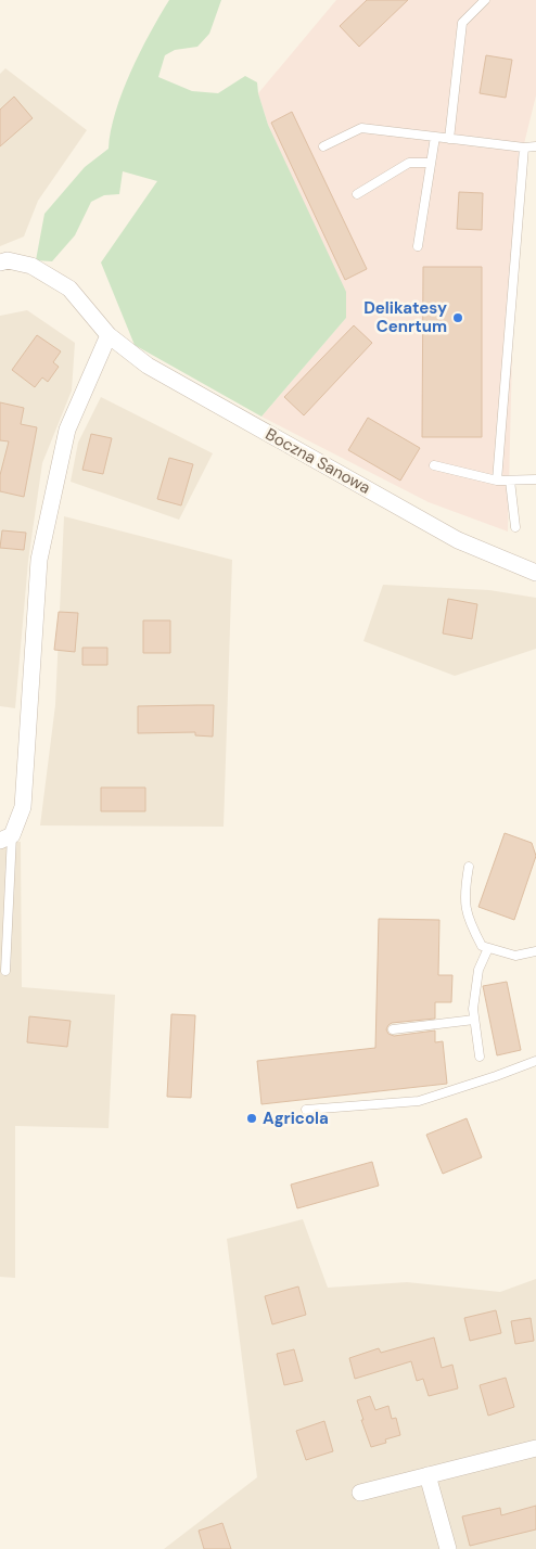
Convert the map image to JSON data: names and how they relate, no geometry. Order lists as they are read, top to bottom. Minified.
{"streets":{"street":["Boczna Sanowa"]},"places":["Delikatesy Cenrtum","Agricola"]}
